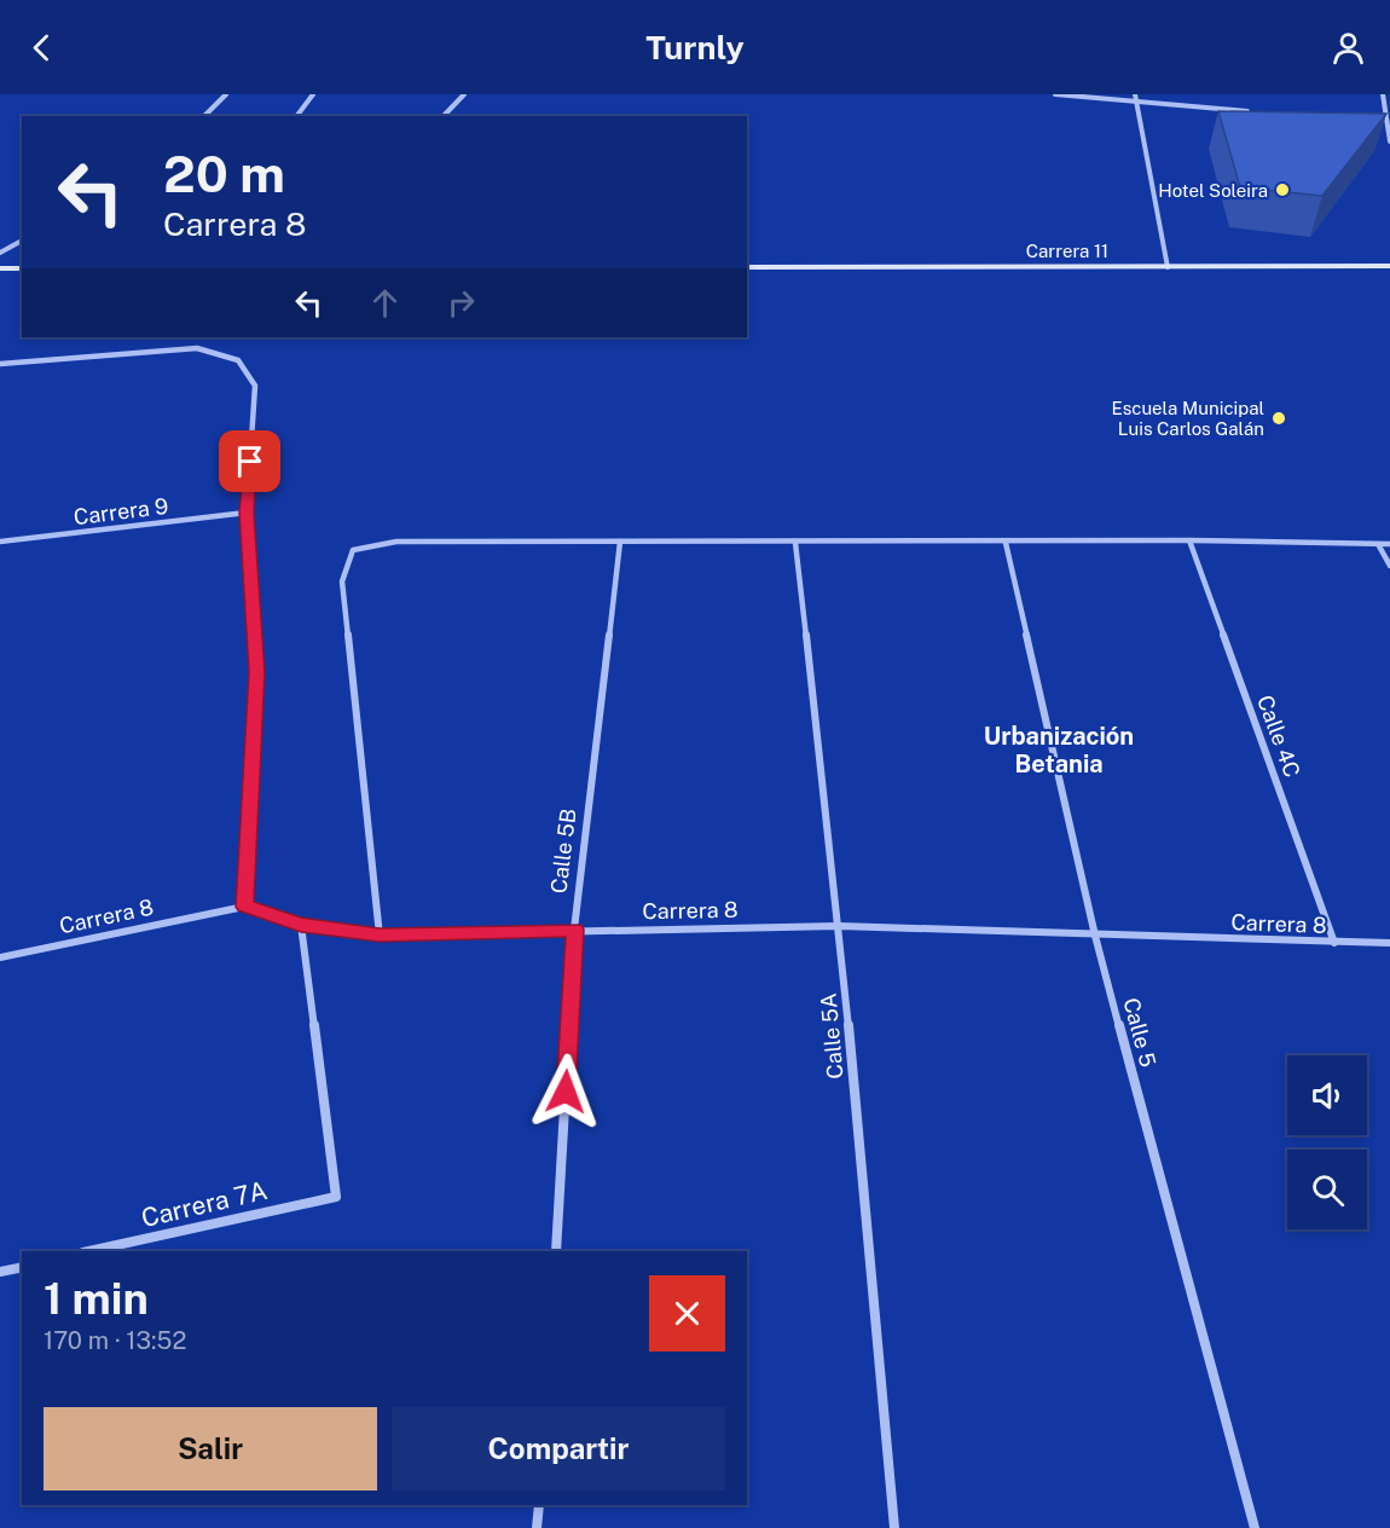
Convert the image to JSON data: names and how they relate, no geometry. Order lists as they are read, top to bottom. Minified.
{"streets":{"street":["Carrera 11","Carrera 9","Calle 4C","Calle 5B","Carrera 8","Calle 5","Calle 5A","Carrera 7A"]},"crossings":[["Calle 4C","Carrera 8"],["Calle 5B","Carrera 8"],["Carrera 8","Calle 5"],["Carrera 8","Calle 5A"],["Carrera 8","Carrera 7A"]],"districts":["Urbanización Betania"],"places":["Hotel Soleira","Escuela Municipal Luis Carlos Galán"],"page":{"header":"Turnly","turn":["20 m","Carrera 8"],"heading":["1 min","170 m · 13:52"],"buttons":["Salir","Compartir"]}}
